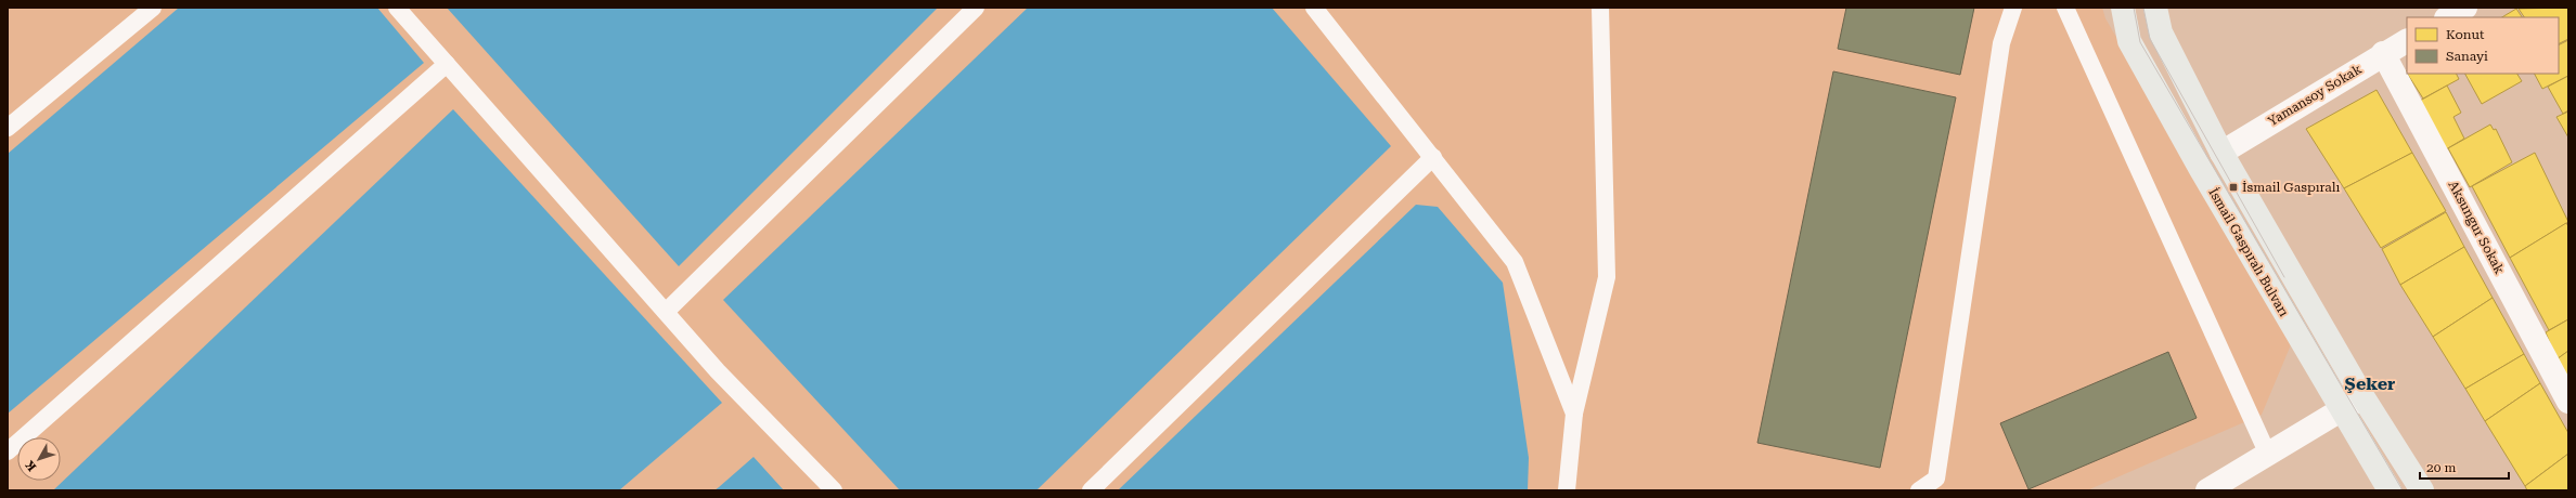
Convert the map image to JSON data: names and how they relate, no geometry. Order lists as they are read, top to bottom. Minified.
{"streets":{"main road":["İsmail Gaspıralı Bulvarı"],"street":["Yamansoy Sokak","Aksungur Sokak"]},"crossings":[["Yamansoy Sokak","Aksungur Sokak"]],"districts":["Şeker"],"places":{"transit":["İsmail Gaspıralı"]},"legend":["Konut","Sanayi"],"scale_bar":"20 m","north":"bottom left"}
